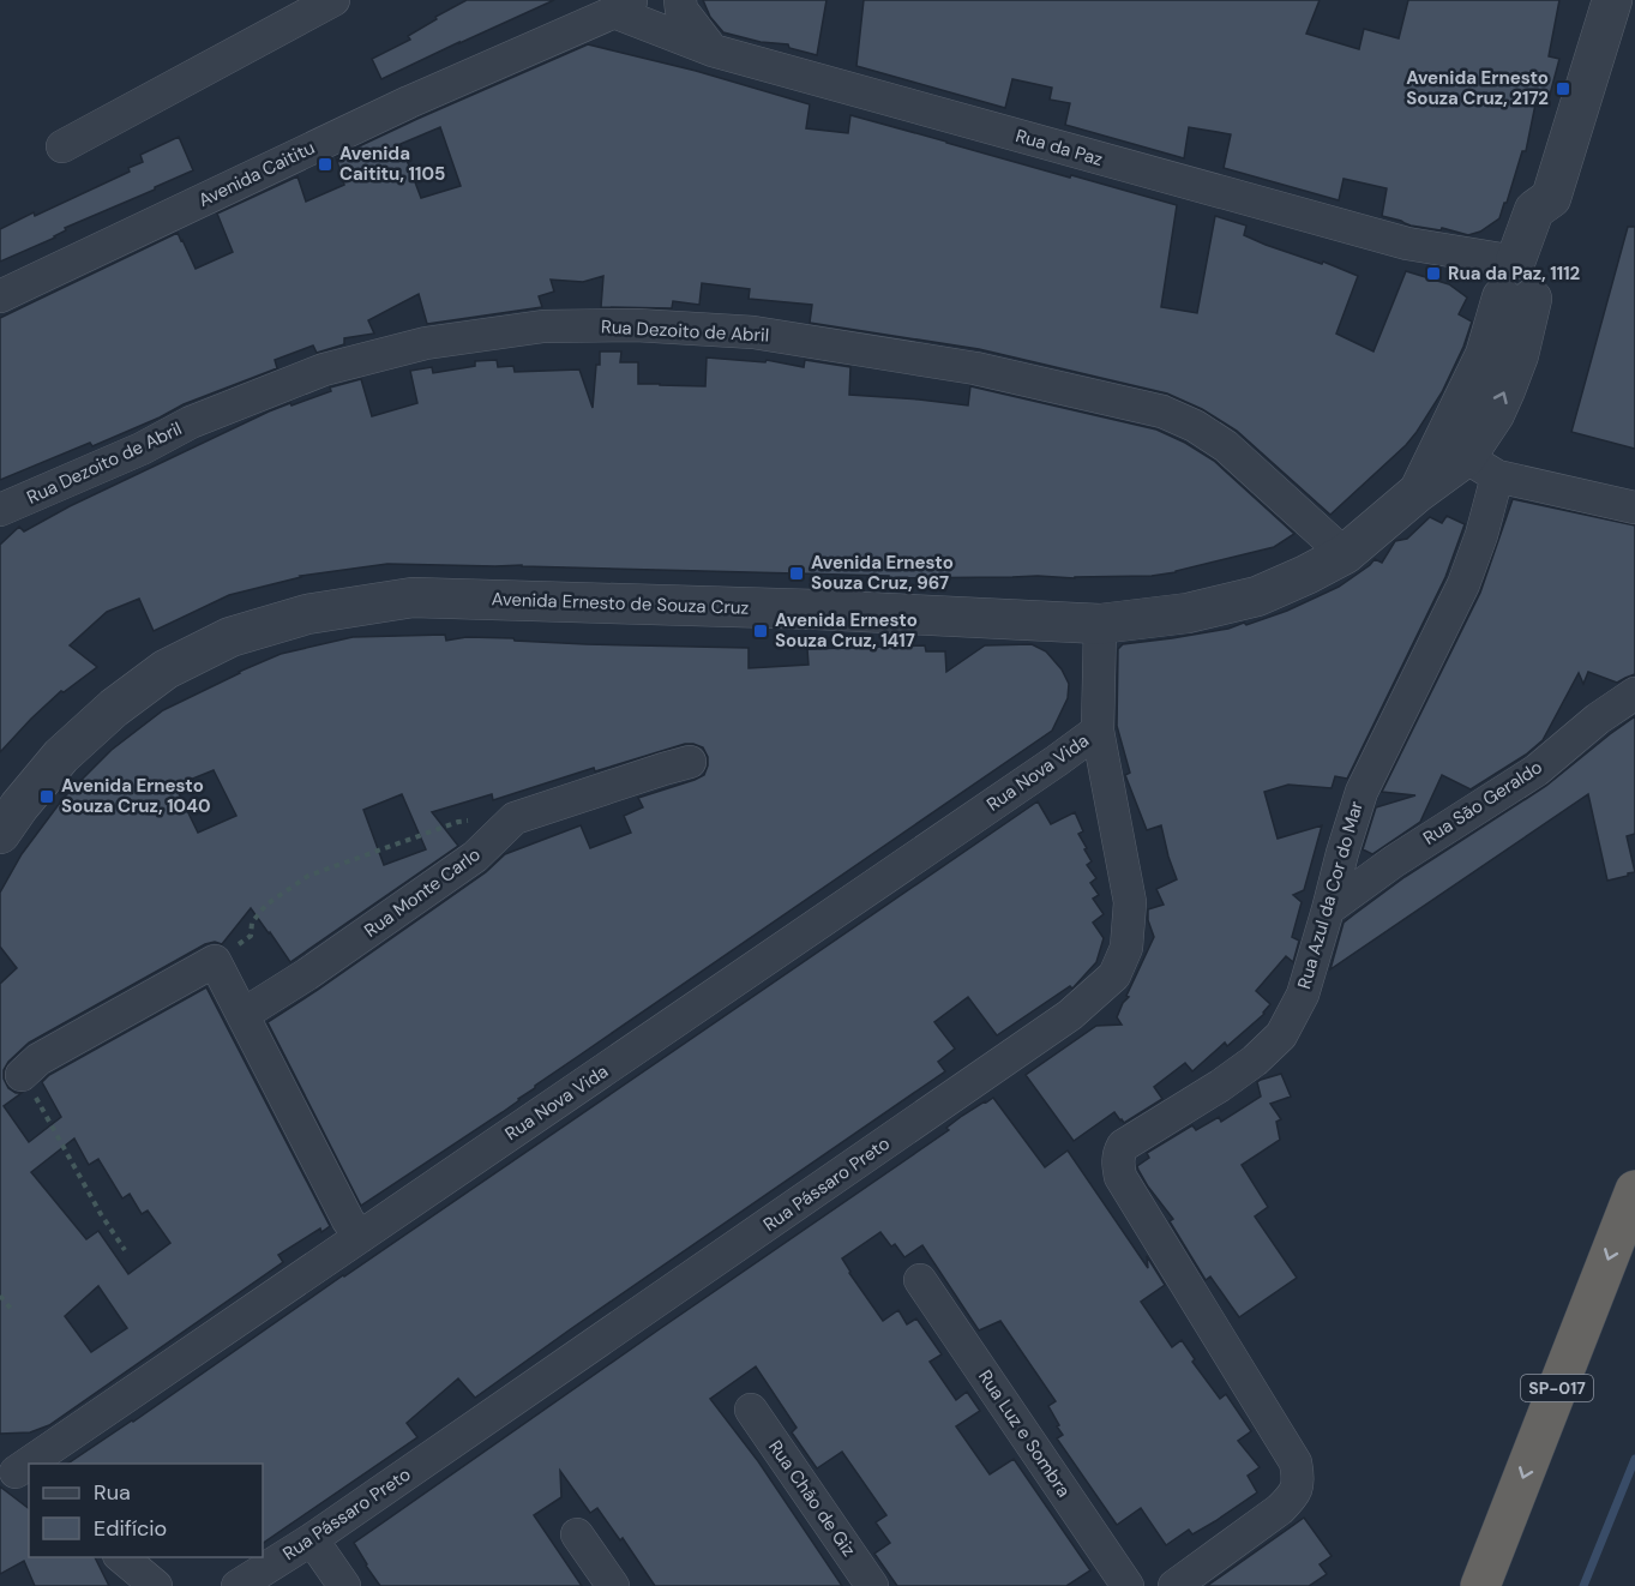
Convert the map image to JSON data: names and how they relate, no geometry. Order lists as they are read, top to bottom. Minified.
{"streets":{"highway":["SP-017"],"street":["Rua da Paz","Avenida Caititu","Rua Dezoito de Abril","Avenida Ernesto de Souza Cruz","Rua Nova Vida","Rua São Geraldo","Rua Monte Carlo","Rua Azul da Cor do Mar","Rua Pássaro Preto","Rua Luz e Sombra","Rua Chão de Giz"]},"crossings":[["Rua da Paz","Avenida Caititu"],["Rua da Paz","Avenida Ernesto de Souza Cruz"],["Rua Dezoito de Abril","Avenida Ernesto de Souza Cruz"],["Avenida Ernesto de Souza Cruz","Rua Azul da Cor do Mar"],["Avenida Ernesto de Souza Cruz","Rua Pássaro Preto"],["Rua Nova Vida","Rua Pássaro Preto"],["Rua São Geraldo","Rua Azul da Cor do Mar"]],"places":{"transit":["Avenida Ernesto Souza Cruz, 2172","Avenida Caititu, 1105","Rua da Paz, 1112","Avenida Ernesto Souza Cruz, 967","Avenida Ernesto Souza Cruz, 1417","Avenida Ernesto Souza Cruz, 1040"]},"legend":["Rua","Edifício"]}
